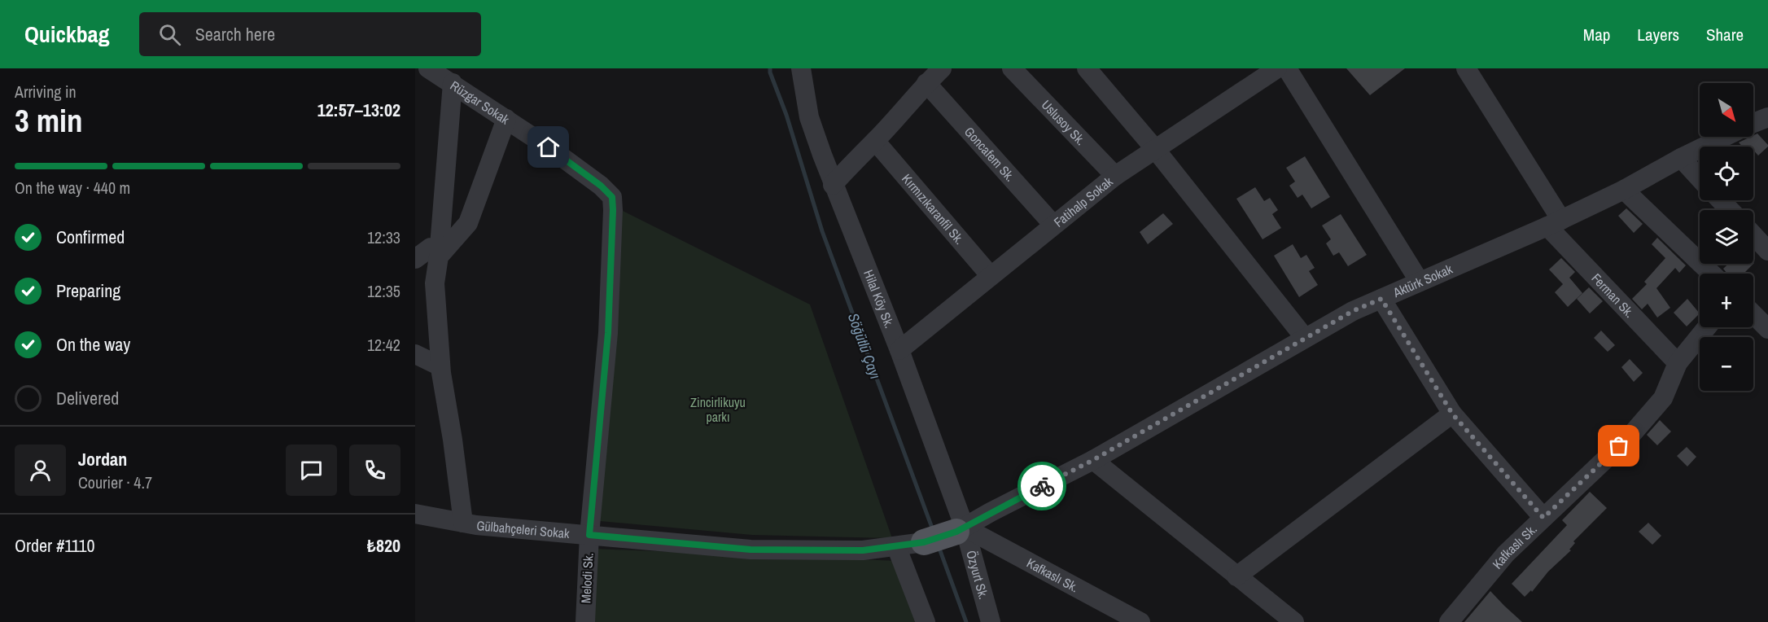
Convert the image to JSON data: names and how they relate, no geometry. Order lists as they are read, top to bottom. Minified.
{"streets":{"street":["Rüzgar Sokak","Uslusoy Sk.","Goncafem Sk.","Fatihalp Sokak","Kırmızıkaranfil Sk.","Aktürk Sokak","Ferman Sk.","Hilal Köy Sk.","Gülbahçeleri Sokak","Kafkaslı Sk.","Özyurt Sk.","Melodi Sk."]},"crossings":[["Rüzgar Sokak","Gülbahçeleri Sokak"],["Rüzgar Sokak","Melodi Sk."],["Uslusoy Sk.","Fatihalp Sokak"],["Goncafem Sk.","Fatihalp Sokak"],["Fatihalp Sokak","Kırmızıkaranfil Sk."],["Fatihalp Sokak","Hilal Köy Sk."],["Aktürk Sokak","Ferman Sk."],["Aktürk Sokak","Hilal Köy Sk."],["Aktürk Sokak","Kafkaslı Sk."],["Aktürk Sokak","Özyurt Sk."],["Ferman Sk.","Kafkaslı Sk."],["Hilal Köy Sk.","Kafkaslı Sk."],["Hilal Köy Sk.","Özyurt Sk."],["Gülbahçeleri Sokak","Melodi Sk."],["Kafkaslı Sk.","Özyurt Sk."]],"water":["Söğütlü Çayı"],"parks":["Zincirlikuyu parkı"],"north":"bottom right","page":{"header":"Quickbag","search":"Search here","nav":["Map","Layers","Share"],"heading":["3 min","Arriving in","12:57–13:02"],"panel":["Jordan","Courier · 4.7","Order #1110","₺820"],"map_buttons":["+","−"],"bar":"On the way · 440 m","list":[["Confirmed","12:33"],["Preparing","12:35"],["On the way","12:42"],"Delivered"]}}
